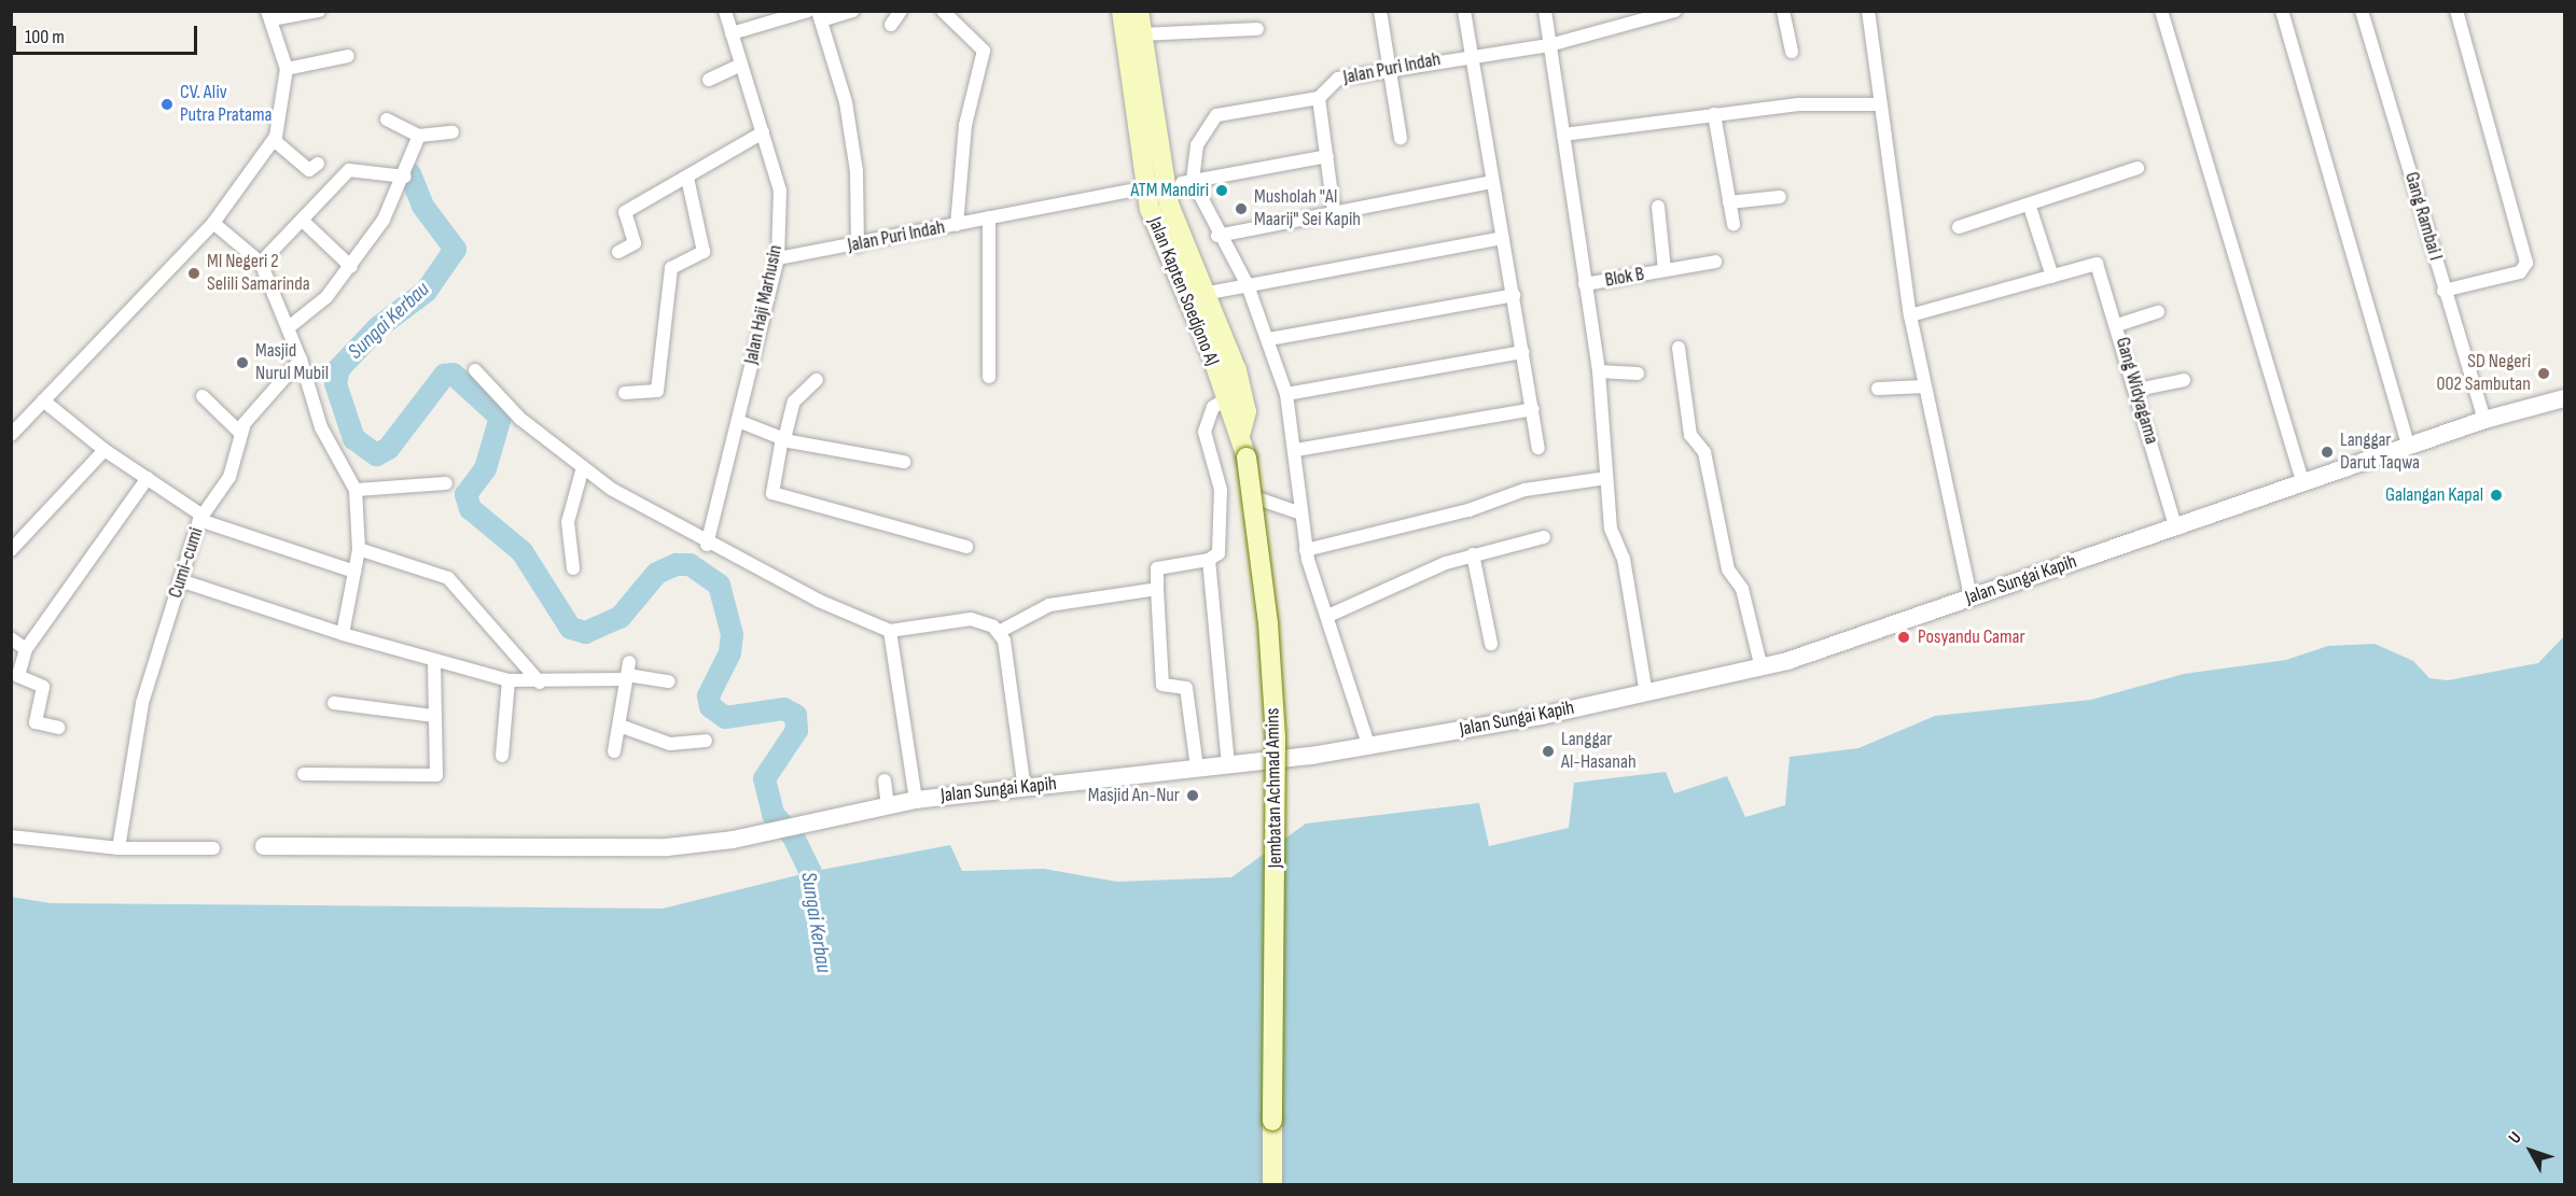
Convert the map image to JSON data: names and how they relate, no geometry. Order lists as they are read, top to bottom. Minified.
{"streets":{"main road":["Jalan Kapten Soedjono AJ","Jembatan Achmad Amins"],"street":["Jalan Puri Indah","Gang Rambai I","Blok B","Jalan Haji Marhusin","Gang Widyagama","Cumi-cumi","Jalan Sungai Kapih"]},"crossings":[["Jalan Puri Indah","Jalan Haji Marhusin"],["Gang Rambai I","Jalan Sungai Kapih"],["Jalan Kapten Soedjono AJ","Jembatan Achmad Amins"],["Gang Widyagama","Jalan Sungai Kapih"]],"water":["Sungai Kerbau"],"places":["CV. Aliv Putra Pratama","ATM Mandiri","Musholah \"Al Maarij\" Sei Kapih","MI Negeri 2 Selili Samarinda","Masjid Nurul Mubil","SD Negeri 002 Sambutan","Langgar Darut Taqwa","Galangan Kapal","Posyandu Camar","Langgar Al-Hasanah","Masjid An-Nur"],"scale_bar":"100 m","north":"top left"}
